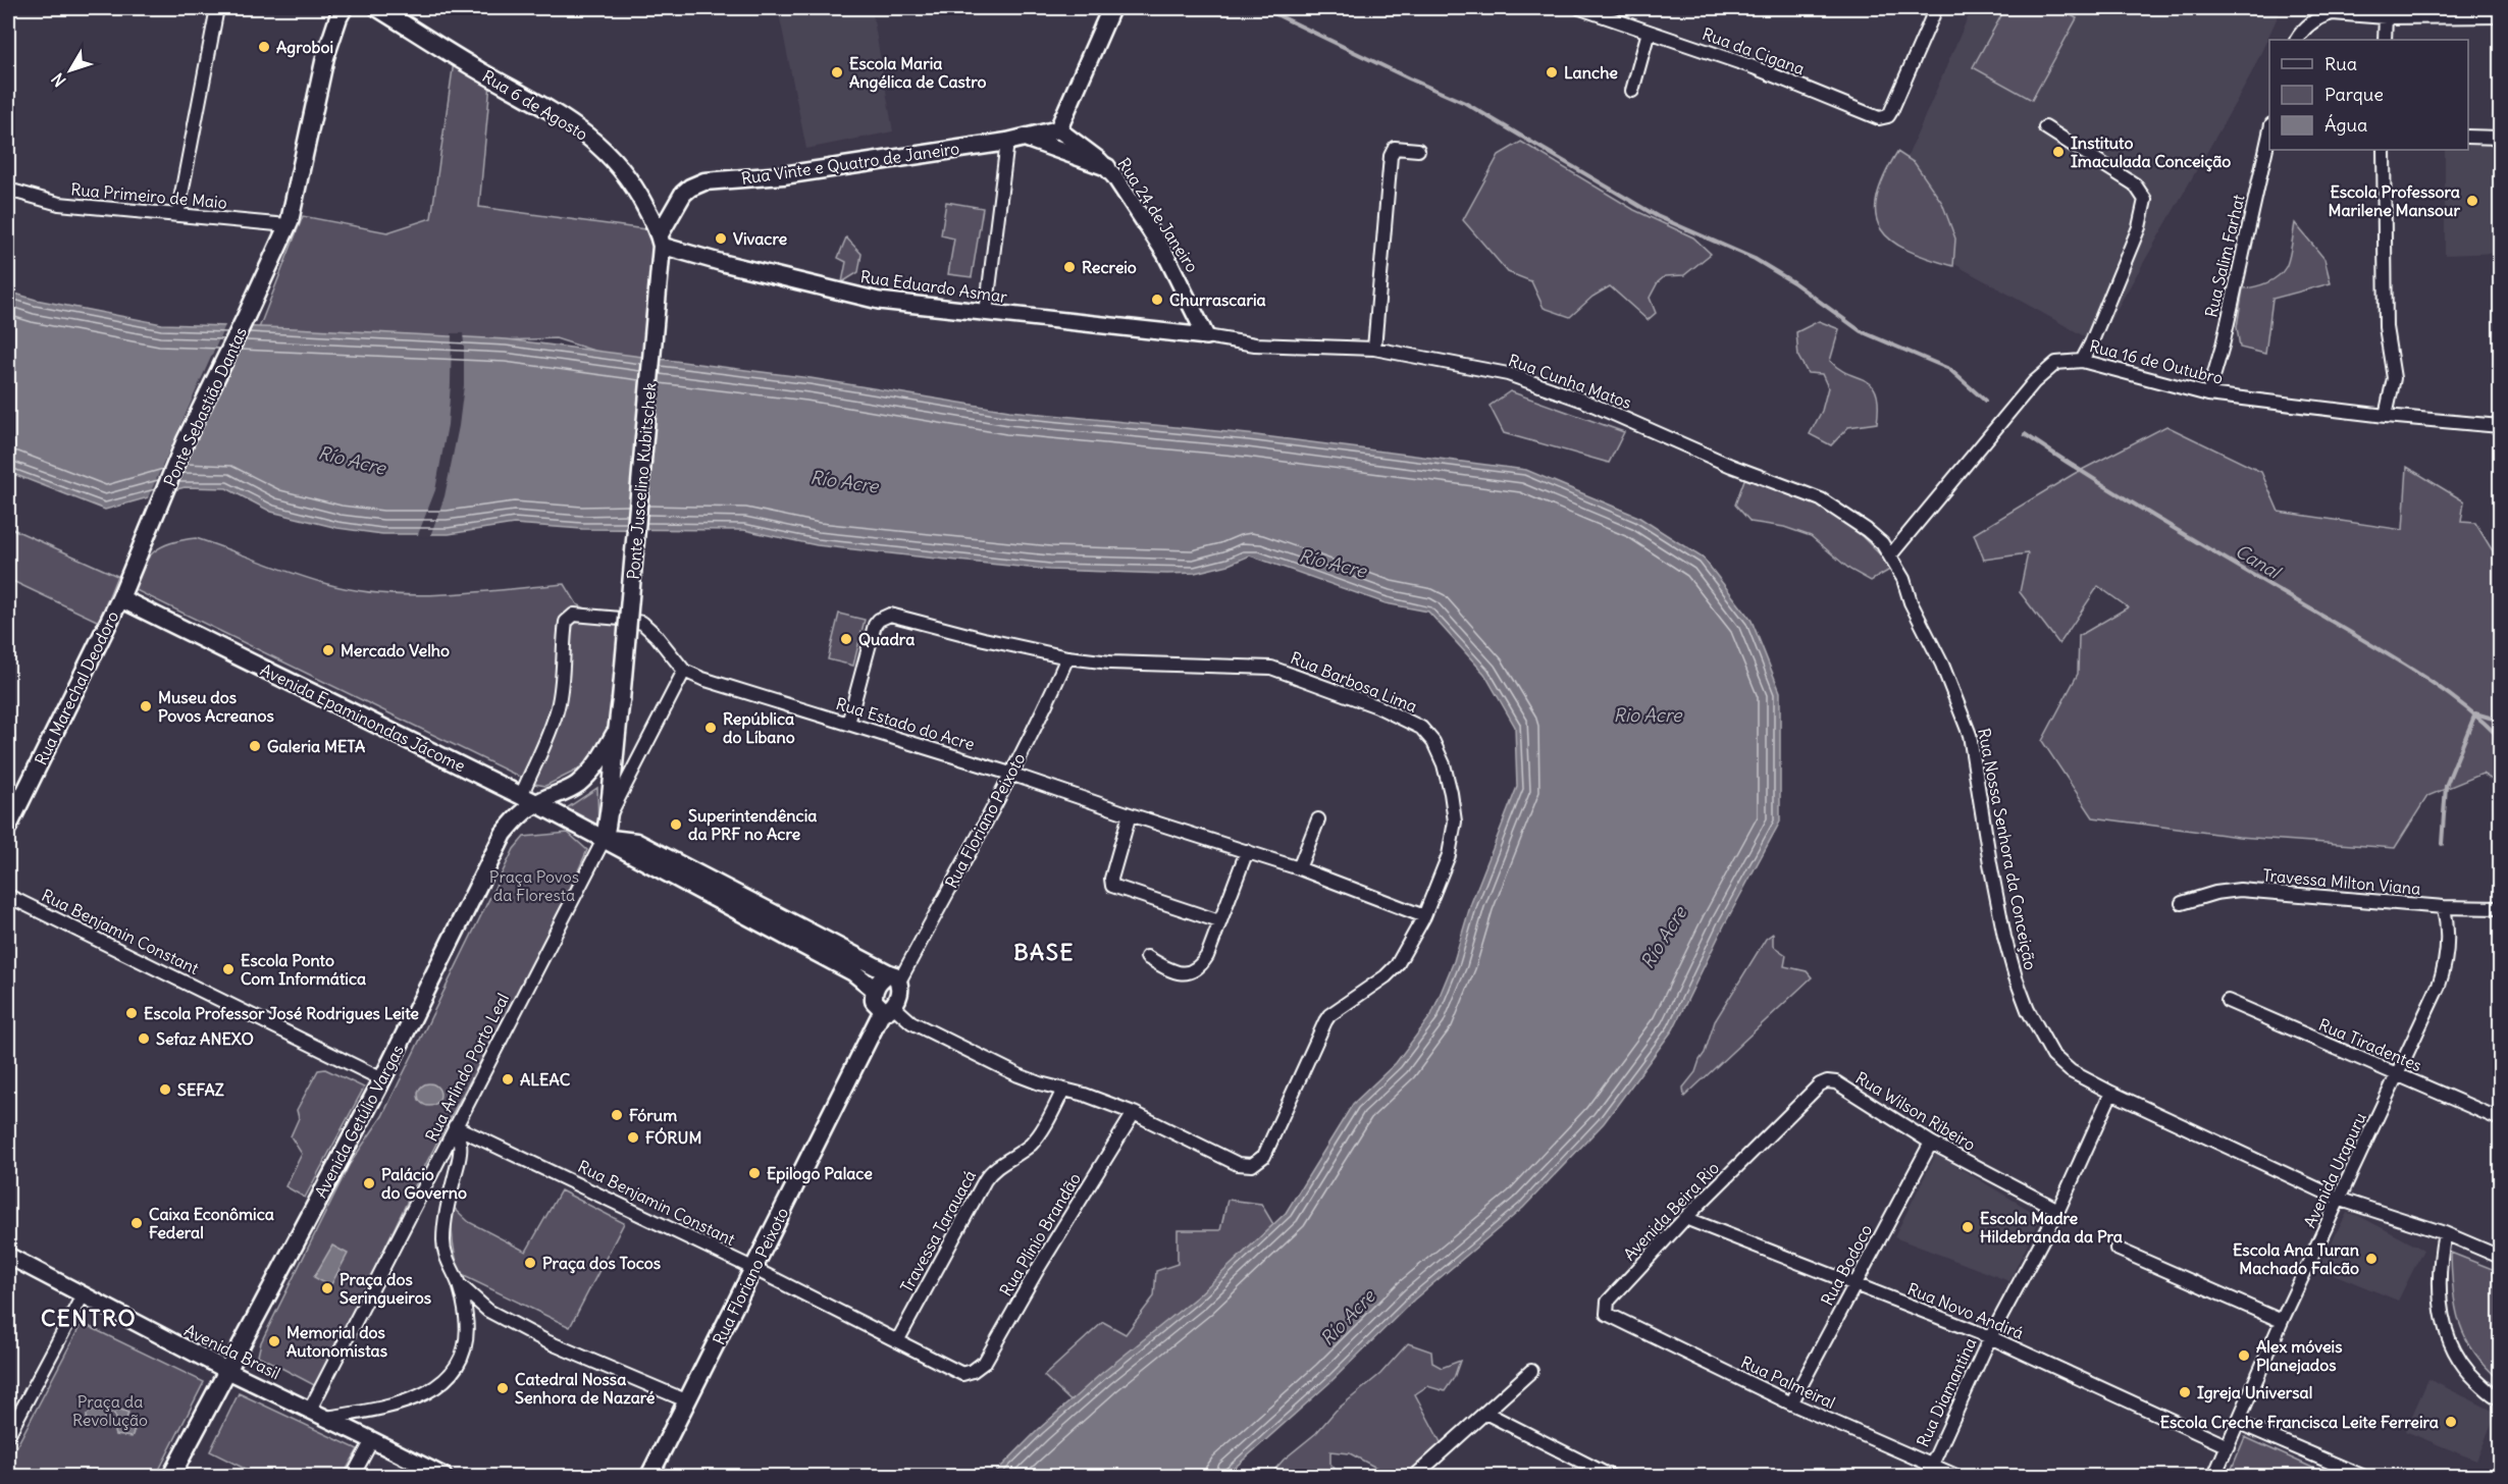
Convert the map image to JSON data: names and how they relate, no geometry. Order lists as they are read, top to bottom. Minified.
{"streets":{"main road":["Rua 6 de Agosto","Rua Vinte e Quatro de Janeiro","Ponte Sebastião Dantas","Ponte Juscelino Kubitschek","Rua Marechal Deodoro","Avenida Epaminondas Jácome","Rua Floriano Peixoto","Avenida Getúlio Vargas"],"street":["Rua da Cigana","Rua Primeiro de Maio","Rua 24 de Janeiro","Rua Salim Farhat","Rua Eduardo Asmar","Rua 16 de Outubro","Rua Cunha Matos","Rua Barbosa Lima","Rua Estado do Acre","Rua Nossa Senhora da Conceição","Travessa Milton Viana","Rua Benjamin Constant","Rua Tiradentes","Rua Arlindo Porto Leal","Rua Wilson Ribeiro","Avenida Urapuru","Avenida Beira Rio","Travessa Tarauacá","Rua Plínio Brandão","Rua Bodoco","Rua Novo Andirá","Avenida Brasil","Rua Palmeiral","Rua Diamantina"]},"crossings":[["Rua 6 de Agosto","Rua Vinte e Quatro de Janeiro"],["Rua 6 de Agosto","Rua Eduardo Asmar"],["Rua 6 de Agosto","Ponte Juscelino Kubitschek"],["Rua Vinte e Quatro de Janeiro","Rua 24 de Janeiro"],["Rua Vinte e Quatro de Janeiro","Rua Eduardo Asmar"],["Rua Vinte e Quatro de Janeiro","Ponte Juscelino Kubitschek"],["Rua Primeiro de Maio","Ponte Sebastião Dantas"],["Rua 24 de Janeiro","Rua Eduardo Asmar"],["Rua 24 de Janeiro","Rua Cunha Matos"],["Rua Salim Farhat","Rua 16 de Outubro"],["Rua Eduardo Asmar","Rua Cunha Matos"],["Rua Eduardo Asmar","Ponte Juscelino Kubitschek"],["Rua 16 de Outubro","Rua Cunha Matos"],["Rua 16 de Outubro","Rua Nossa Senhora da Conceição"],["Rua Cunha Matos","Rua Nossa Senhora da Conceição"],["Ponte Sebastião Dantas","Rua Marechal Deodoro"],["Ponte Juscelino Kubitschek","Avenida Getúlio Vargas"],["Rua Barbosa Lima","Rua Estado do Acre"],["Rua Barbosa Lima","Rua Floriano Peixoto"],["Rua Barbosa Lima","Rua Plínio Brandão"],["Rua Marechal Deodoro","Avenida Epaminondas Jácome"],["Avenida Epaminondas Jácome","Rua Estado do Acre"],["Avenida Epaminondas Jácome","Rua Floriano Peixoto"],["Avenida Epaminondas Jácome","Rua Arlindo Porto Leal"],["Avenida Epaminondas Jácome","Avenida Getúlio Vargas"],["Rua Estado do Acre","Rua Floriano Peixoto"],["Rua Estado do Acre","Avenida Getúlio Vargas"],["Rua Floriano Peixoto","Rua Benjamin Constant"],["Rua Nossa Senhora da Conceição","Avenida Urapuru"],["Rua Nossa Senhora da Conceição","Rua Diamantina"],["Travessa Milton Viana","Avenida Urapuru"],["Rua Benjamin Constant","Rua Arlindo Porto Leal"],["Rua Benjamin Constant","Avenida Getúlio Vargas"],["Rua Benjamin Constant","Travessa Tarauacá"],["Rua Benjamin Constant","Rua Plínio Brandão"],["Rua Tiradentes","Avenida Urapuru"],["Rua Arlindo Porto Leal","Avenida Getúlio Vargas"],["Rua Arlindo Porto Leal","Avenida Brasil"],["Rua Wilson Ribeiro","Avenida Beira Rio"],["Rua Wilson Ribeiro","Rua Bodoco"],["Rua Wilson Ribeiro","Rua Diamantina"],["Avenida Getúlio Vargas","Avenida Brasil"],["Avenida Urapuru","Rua Novo Andirá"],["Avenida Beira Rio","Rua Novo Andirá"],["Avenida Beira Rio","Rua Palmeiral"],["Rua Bodoco","Rua Novo Andirá"],["Rua Bodoco","Rua Palmeiral"],["Rua Novo Andirá","Rua Diamantina"],["Rua Palmeiral","Rua Diamantina"]],"districts":["BASE","CENTRO"],"water":["Río Acre","Canal","Rio Acre"],"parks":["Praça Povos da Floresta","Praça da Revolução"],"places":["Agroboi","Escola Maria Angélica de Castro","Lanche","Instituto Imaculada Conceição","Escola Professora Marilene Mansour","Vivacre","Recreio","Churrascaria","Quadra","Mercado Velho","Museu dos Povos Acreanos","República do Líbano","Galeria META","Superintendência da PRF no Acre","Escola Ponto Com Informática","Escola Professor José Rodrigues Leite","Sefaz ANEXO","ALEAC","SEFAZ","Fórum","FÓRUM","Epilogo Palace","Palácio do Governo","Caixa Econômica Federal","Escola Madre Hildebranda da Pra","Escola Ana Turan Machado Falcão","Praça dos Tocos","Praça dos Seringueiros","Memorial dos Autonomistas","Alex móveis Planejados","Catedral Nossa Senhora de Nazaré","Igreja Universal","Escola Creche Francisca Leite Ferreira"],"legend":["Rua","Parque","Água"],"north":"bottom left"}
